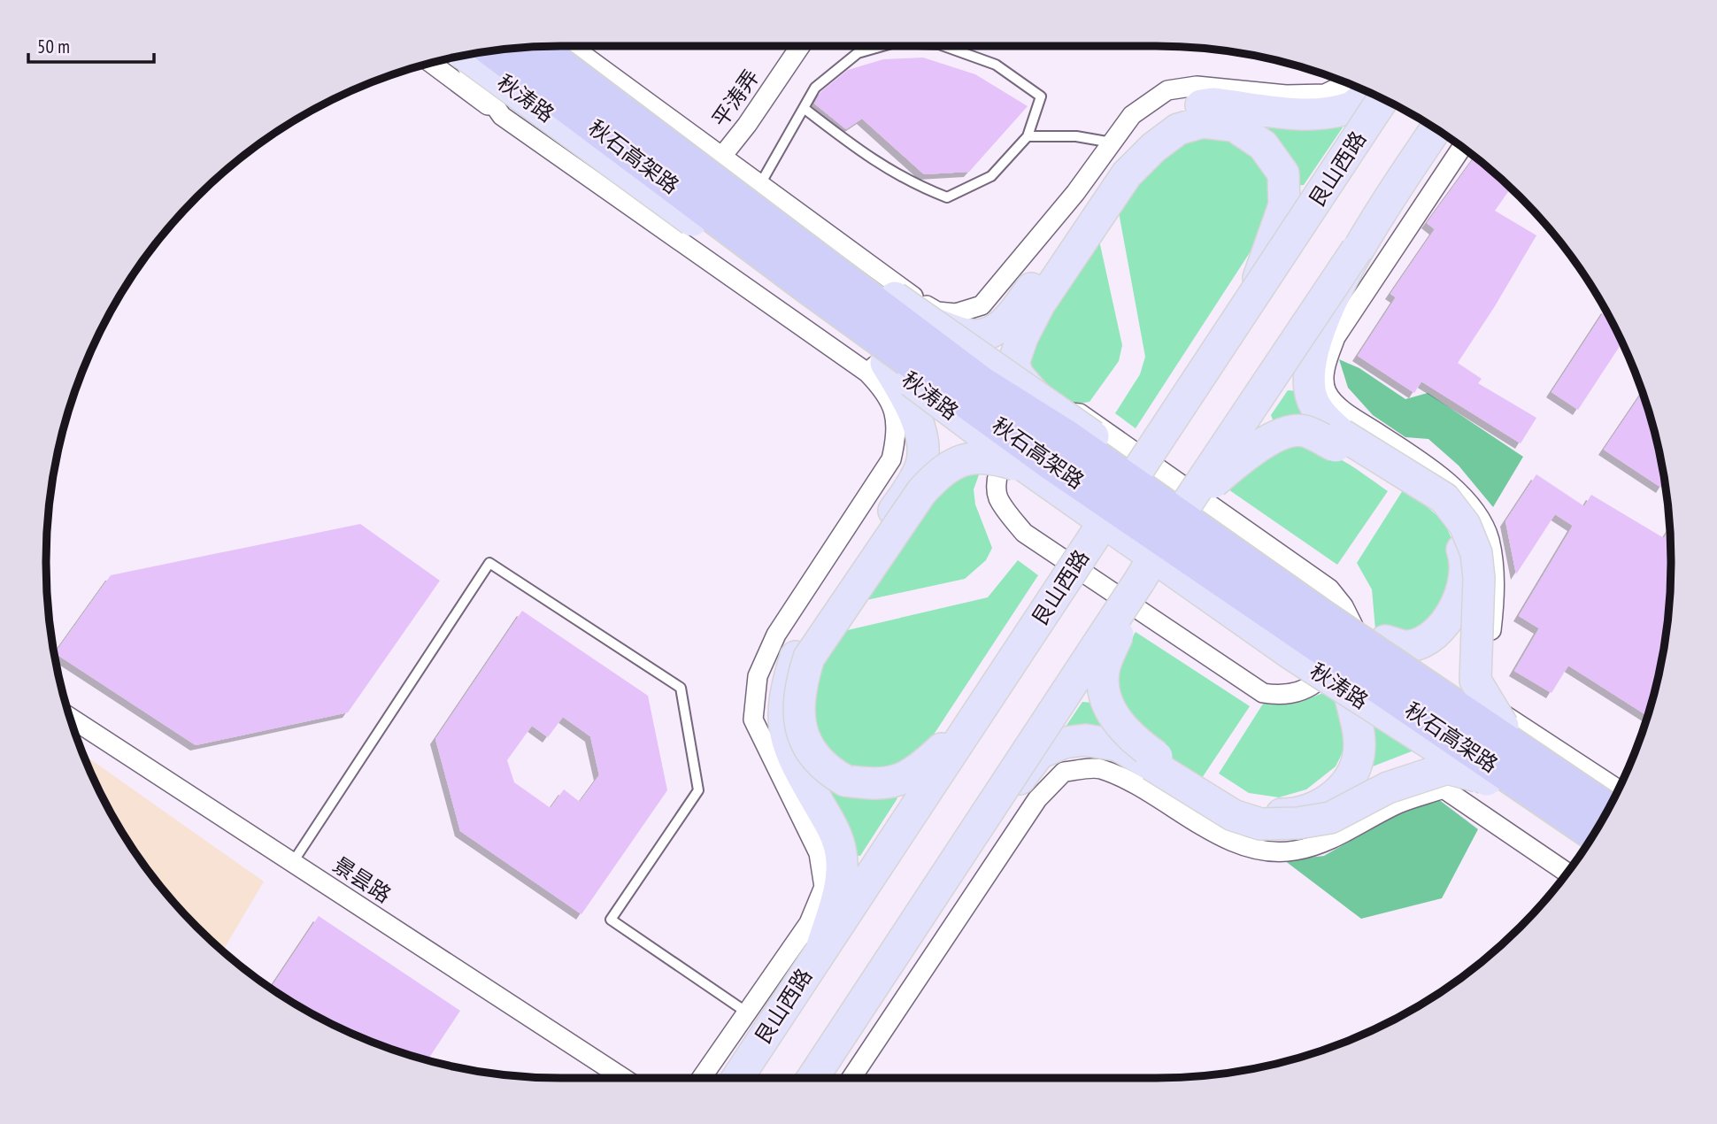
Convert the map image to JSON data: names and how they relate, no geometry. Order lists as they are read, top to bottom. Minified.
{"streets":{"highway":["秋石高架路"],"main road":["秋涛路","艮山西路"],"street":["平涛弄","景昙路"]},"scale_bar":"50 m"}
